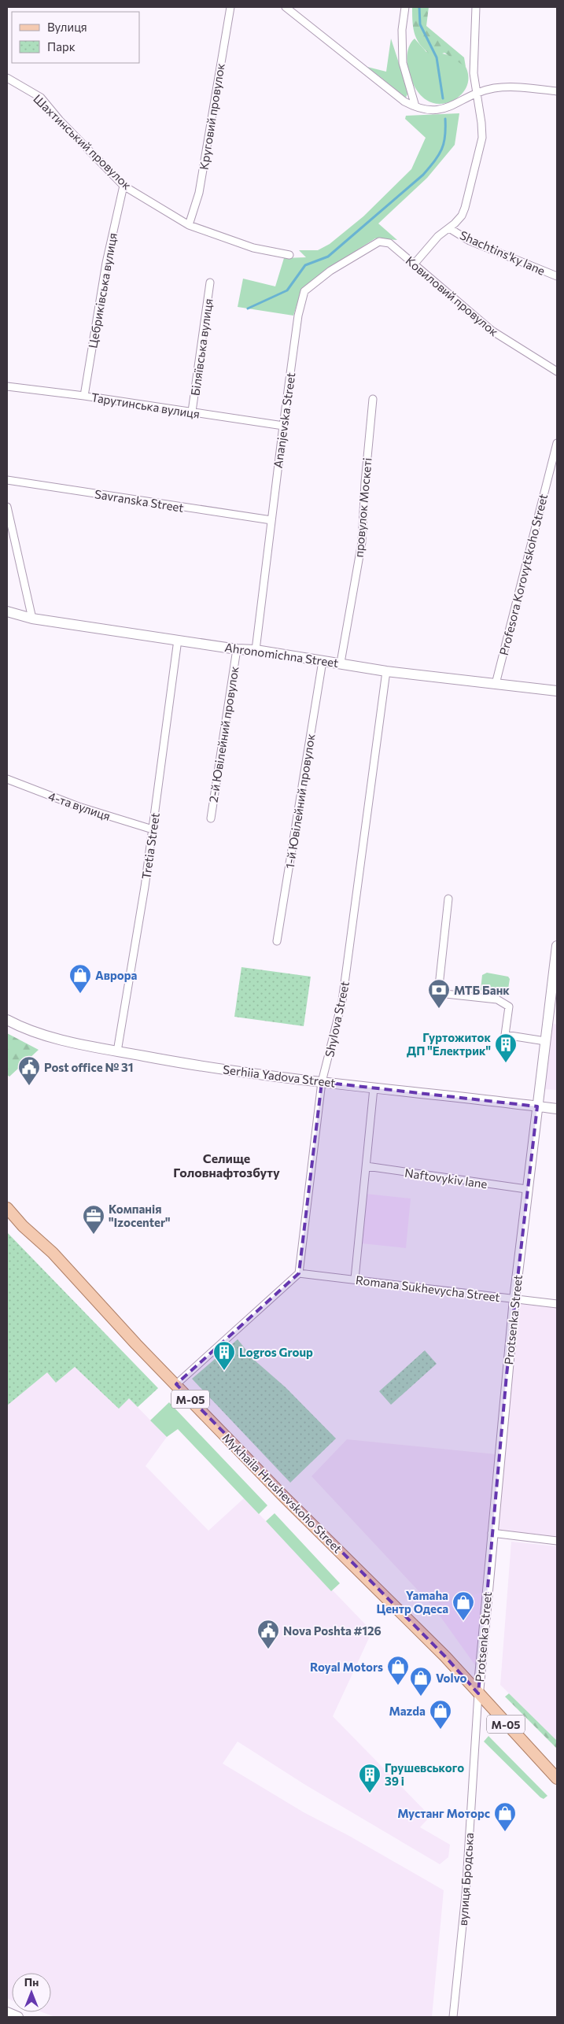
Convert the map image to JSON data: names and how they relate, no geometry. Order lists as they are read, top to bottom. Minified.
{"streets":{"main road":["М-05","Mykhaila Hrushevskoho Street"],"street":["Круговий провулок","Шахтинський провулок","Shachtins'ky lane","Цебриківська вулиця","Ковиловий провулок","Біляївська вулиця","Тарутинська вулиця","Ananjevska Street","Savranska Street","провулок Москеті","Profesora Korovytskoho Street","Ahronomichna Street","2-й Ювілейний провулок","1-й Ювілейний провулок","4-та вулиця","Tretia Street","Shylova Street","Serhiia Yadova Street","Naftovykiv lane","Romana Sukhevycha Street","Protsenka Street","вулиця Бродська"]},"crossings":[["Круговий провулок","Шахтинський провулок"],["Шахтинський провулок","Цебриківська вулиця"],["Цебриківська вулиця","Тарутинська вулиця"],["Ковиловий провулок","Ananjevska Street"],["Біляївська вулиця","Тарутинська вулиця"],["Тарутинська вулиця","Ananjevska Street"],["Ananjevska Street","Savranska Street"],["Ananjevska Street","Ahronomichna Street"],["провулок Москеті","Ahronomichna Street"],["Profesora Korovytskoho Street","Ahronomichna Street"],["Ahronomichna Street","2-й Ювілейний провулок"],["Ahronomichna Street","1-й Ювілейний провулок"],["Ahronomichna Street","Tretia Street"],["Ahronomichna Street","Shylova Street"],["4-та вулиця","Tretia Street"],["Tretia Street","Serhiia Yadova Street"],["Shylova Street","Serhiia Yadova Street"],["Shylova Street","Romana Sukhevycha Street"],["Serhiia Yadova Street","Protsenka Street"],["Naftovykiv lane","Protsenka Street"],["Romana Sukhevycha Street","Protsenka Street"],["Protsenka Street","Mykhaila Hrushevskoho Street"],["Protsenka Street","вулиця Бродська"],["Mykhaila Hrushevskoho Street","вулиця Бродська"]],"districts":["Селище Головнафтозбуту"],"places":{"shop":["Аврора","Yamaha Центр Одеса","Royal Motors","Volvo","Mazda","Мустанг Моторс"],"bank":["МТБ Банк"],"building":["Гуртожиток ДП \"Електрик\"","Logros Group","Грушевського 39 і"],"public building":["Post office № 31","Nova Poshta #126"],"office":["Компанія \"Izocenter\""]},"legend":["Вулиця","Парк"],"north":"top"}
